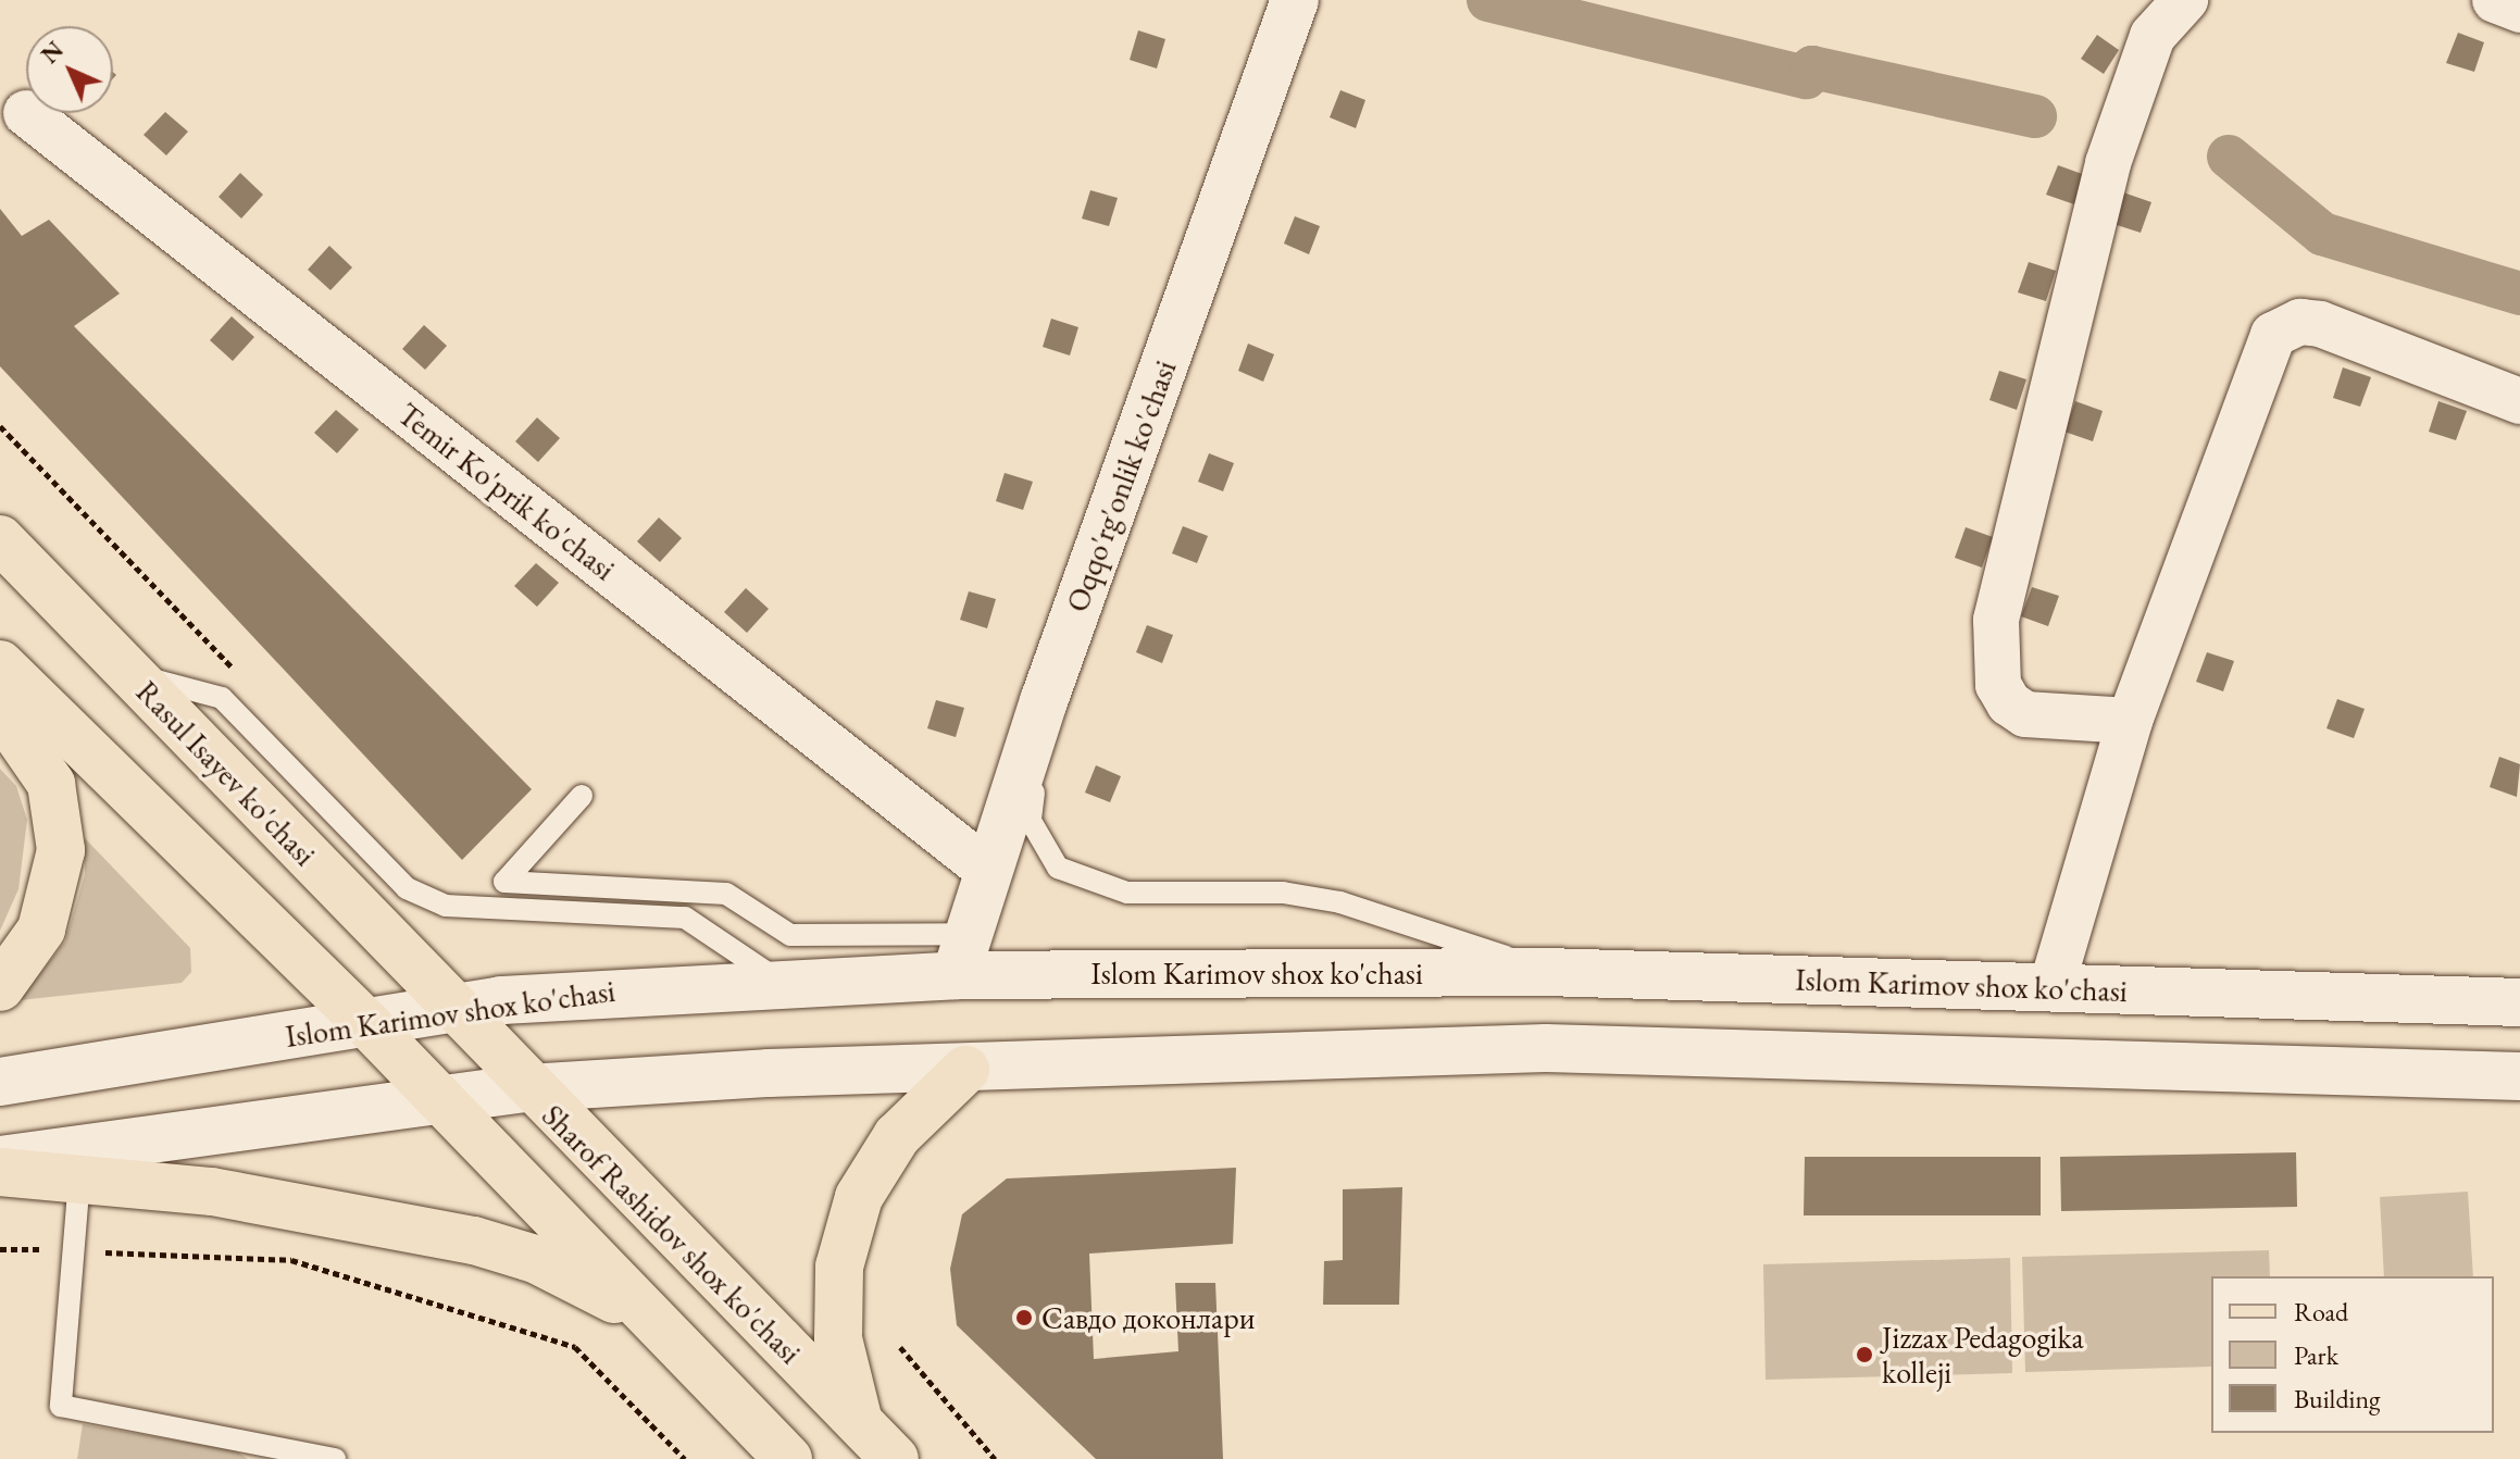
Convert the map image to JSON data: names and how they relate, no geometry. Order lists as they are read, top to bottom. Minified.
{"streets":{"main road":["Oqqo'rg'onlik ko'chasi","Rasul Isayev ko'chasi","Islom Karimov shox ko'chasi","Sharof Rashidov shox ko'chasi"],"street":["Temir Ko'prik ko'chasi"]},"crossings":[["Oqqo'rg'onlik ko'chasi","Temir Ko'prik ko'chasi"],["Oqqo'rg'onlik ko'chasi","Islom Karimov shox ko'chasi"],["Rasul Isayev ko'chasi","Islom Karimov shox ko'chasi"],["Rasul Isayev ko'chasi","Sharof Rashidov shox ko'chasi"],["Islom Karimov shox ko'chasi","Sharof Rashidov shox ko'chasi"]],"places":["Cавдо доконлари","Jizzax Pedagogika kolleji"],"legend":["Road","Park","Building"],"north":"top left"}
